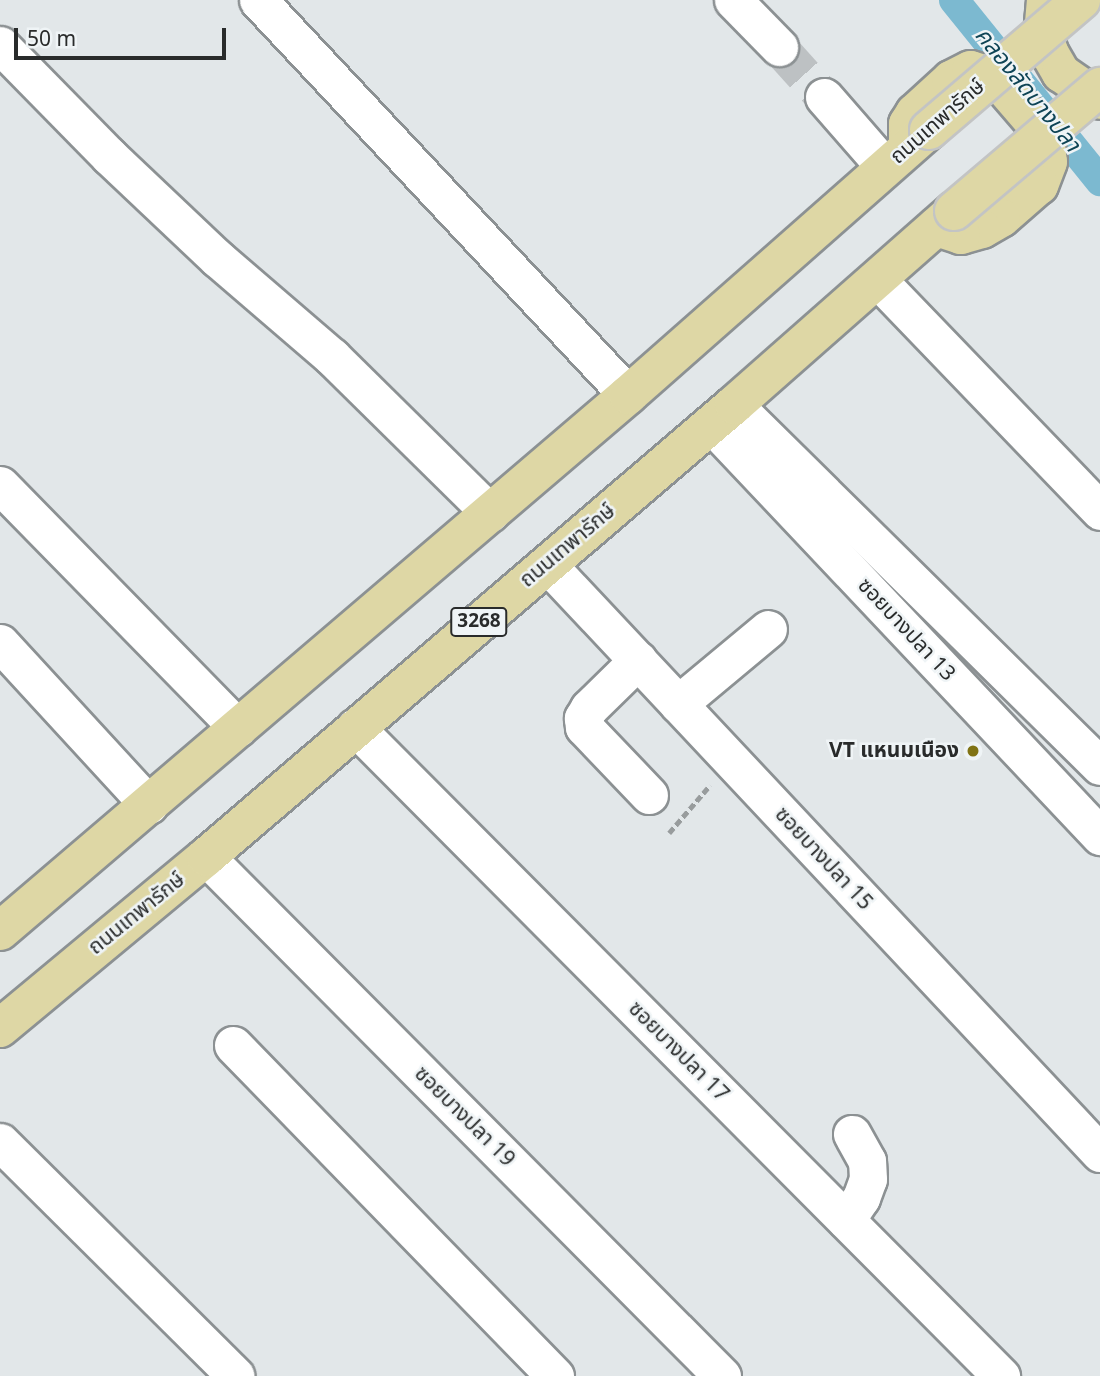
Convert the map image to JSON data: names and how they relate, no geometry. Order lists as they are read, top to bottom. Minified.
{"streets":{"main road":["ถนนเทพารักษ์","3268"],"street":["ซอยบางปลา 13","ซอยบางปลา 15","ซอยบางปลา 17","ซอยบางปลา 19"]},"crossings":[["ถนนเทพารักษ์","ซอยบางปลา 13"],["ถนนเทพารักษ์","ซอยบางปลา 15"],["ถนนเทพารักษ์","ซอยบางปลา 17"],["ถนนเทพารักษ์","ซอยบางปลา 19"]],"water":["คลองลัดบางปลา"],"places":["VT แหนมเนือง"],"scale_bar":"50 m"}
